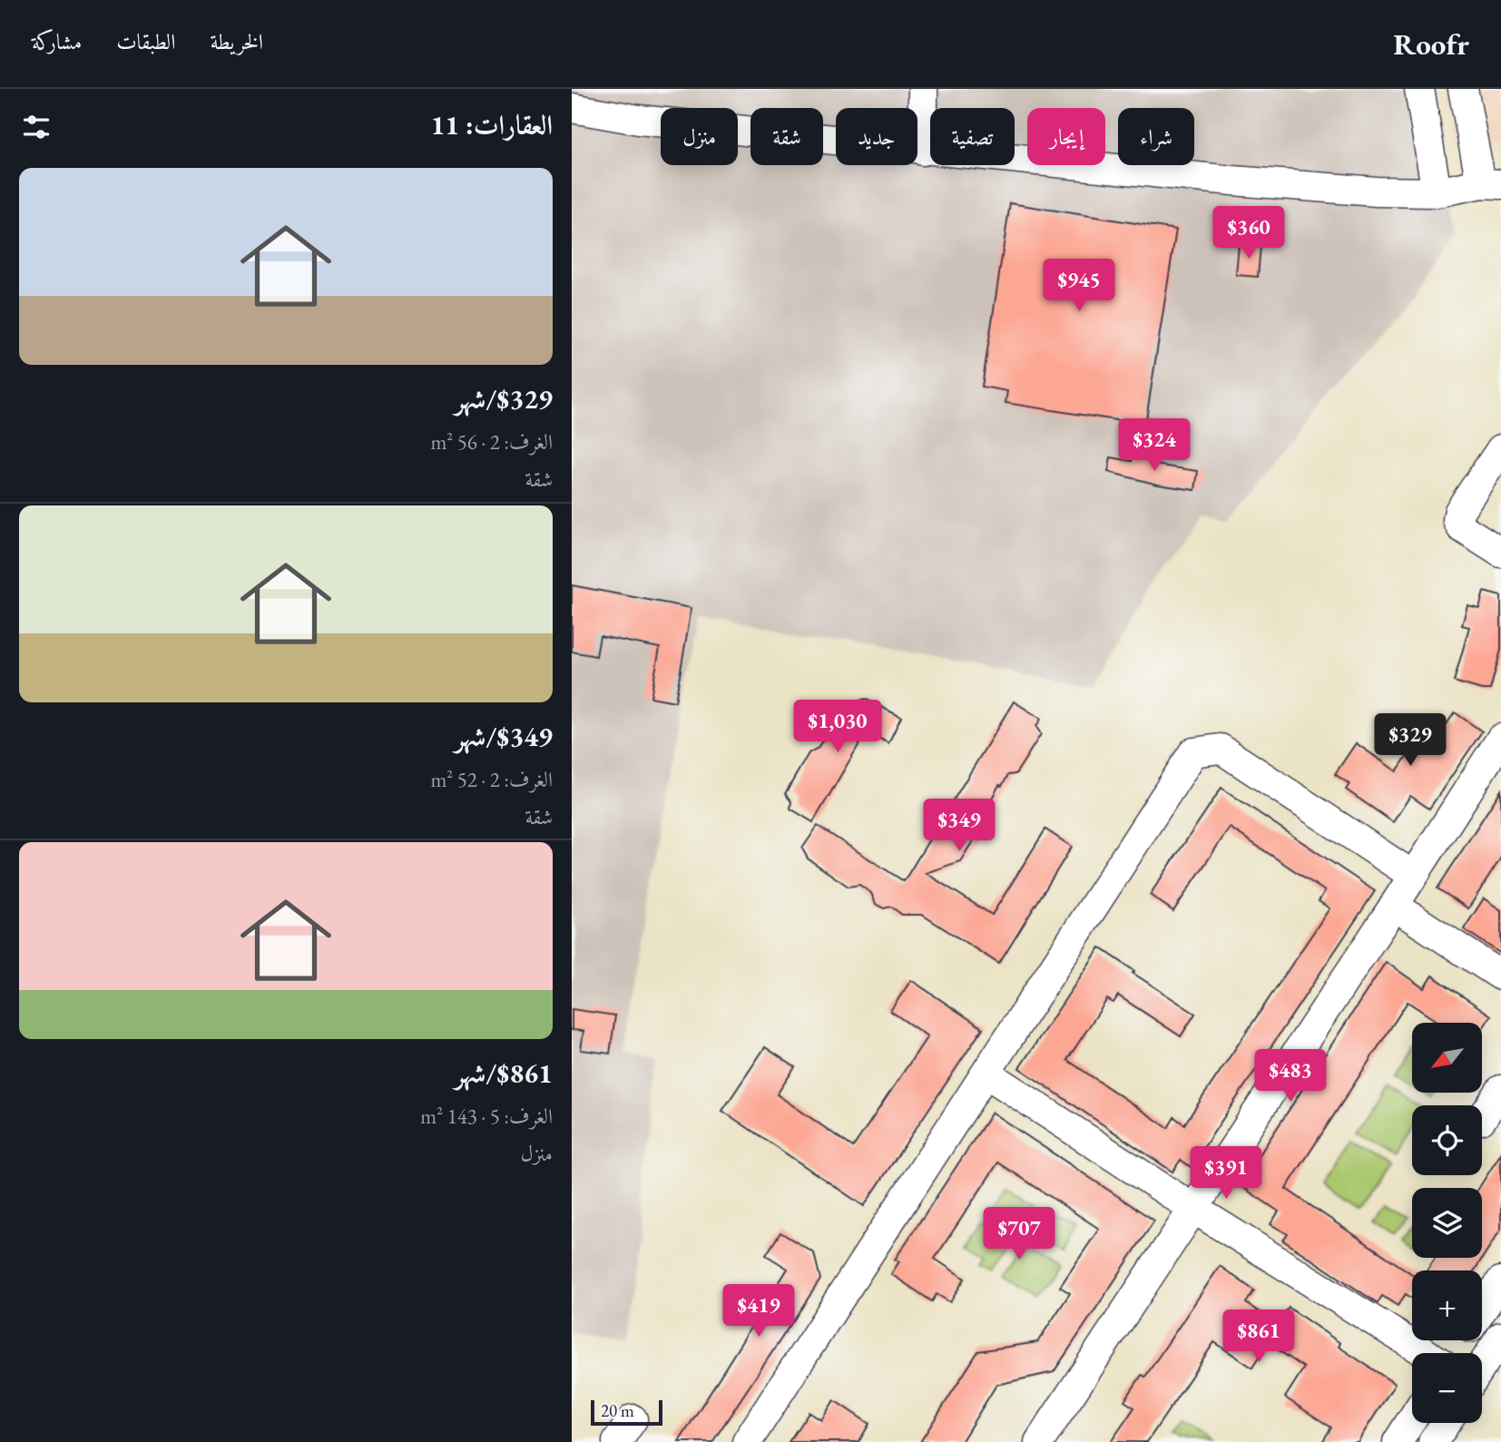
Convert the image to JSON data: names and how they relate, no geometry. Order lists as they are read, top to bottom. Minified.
{"scale_bar":"20 m","north":"bottom left","page":{"header":"Roofr","nav":["الخريطة","الطبقات","مشاركة"],"heading":"العقارات: 11","chip":["شراء","إيجار","تصفية","جديد","شقة","منزل"],"list":[{"name":"$329/شهر","note":"الغرف: 2 · 56 m² · شقة"},{"name":"$349/شهر","note":"الغرف: 2 · 52 m² · شقة"},{"name":"$861/شهر","note":"الغرف: 5 · 143 m² · منزل"}],"price":["$360","$945","$324","$1,030","$329","$349","$483","$391","$707","$419","$861"],"map_buttons":["+","−"],"scale":"20 m"}}
